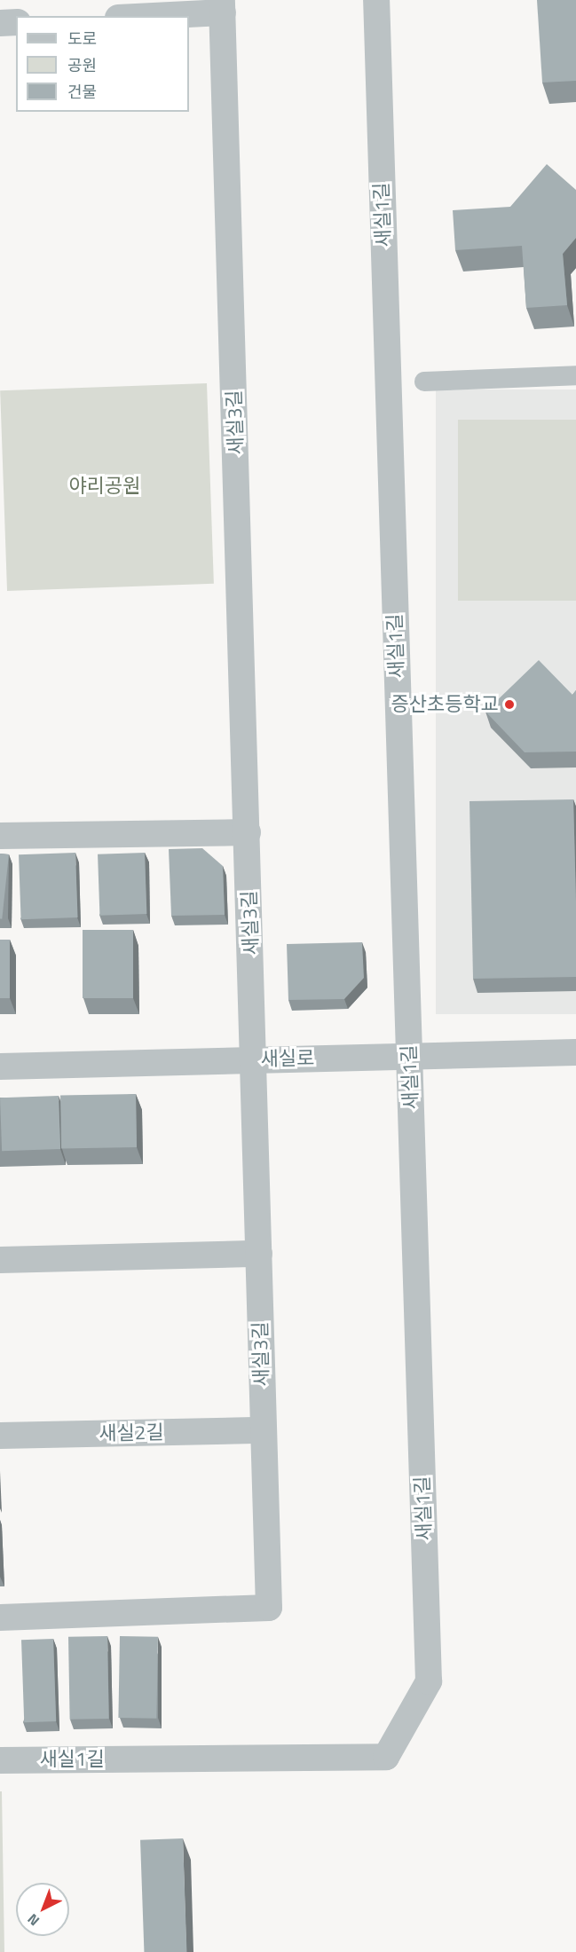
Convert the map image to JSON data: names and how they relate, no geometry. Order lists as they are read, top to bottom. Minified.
{"streets":{"street":["새실1길","새실3길","새실로","새실2길"]},"crossings":[["새실1길","새실로"],["새실3길","새실로"],["새실3길","새실2길"]],"parks":["야리공원"],"places":["증산초등학교"],"legend":["도로","공원","건물"],"north":"bottom left"}
